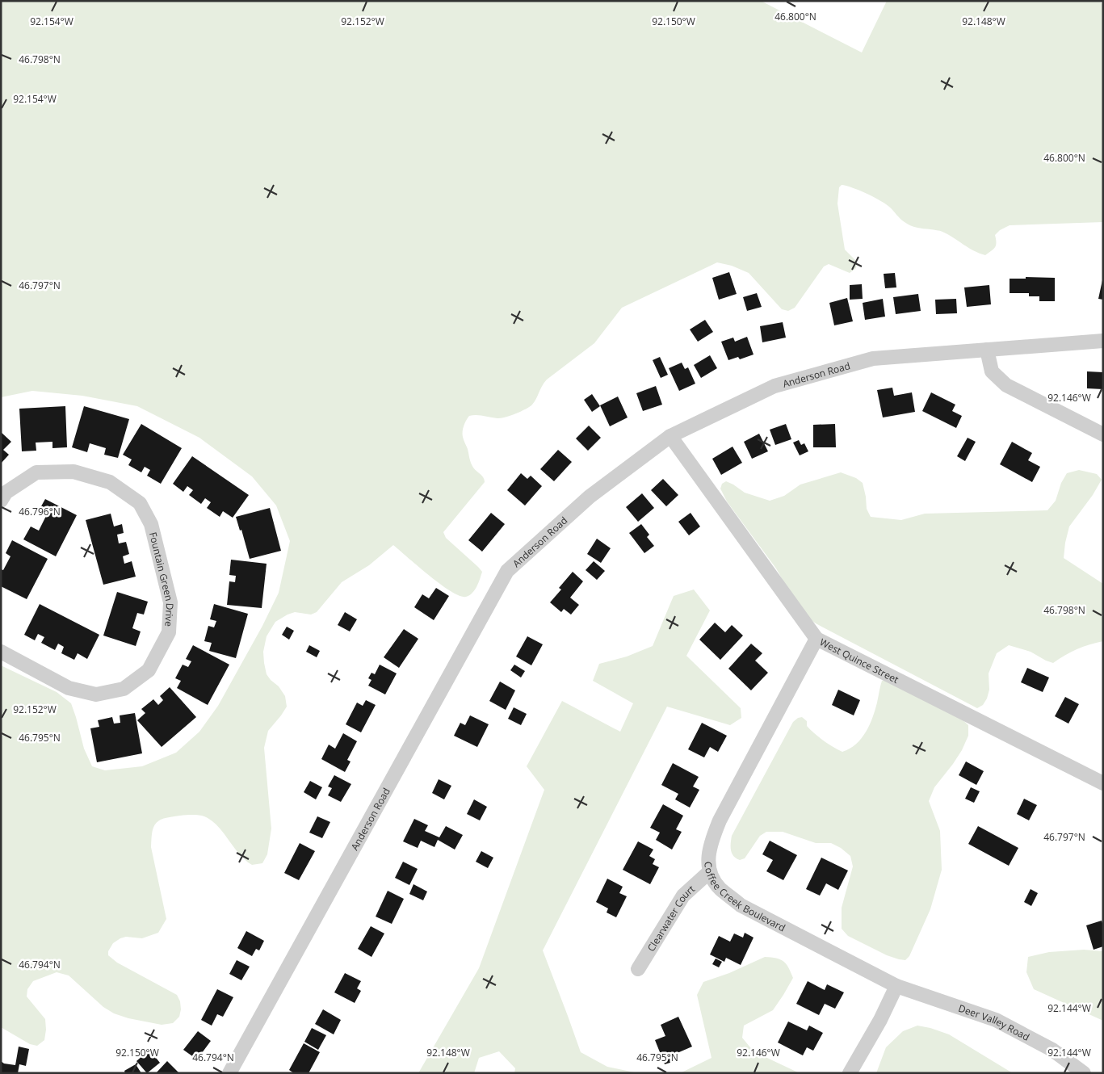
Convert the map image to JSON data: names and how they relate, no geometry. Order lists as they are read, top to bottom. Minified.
{"streets":{"street":["Anderson Road","Fountain Green Drive","West Quince Street","Coffee Creek Boulevard","Clearwater Court","Deer Valley Road"]},"crossings":[["Anderson Road","West Quince Street"],["West Quince Street","Coffee Creek Boulevard"],["Coffee Creek Boulevard","Clearwater Court"],["Coffee Creek Boulevard","Deer Valley Road"]],"coordinates":["46.800°N","92.154°W","92.152°W","92.150°W","92.148°W","46.798°N","46.797°N","92.146°W","46.796°N","46.795°N","46.794°N","92.144°W"]}
